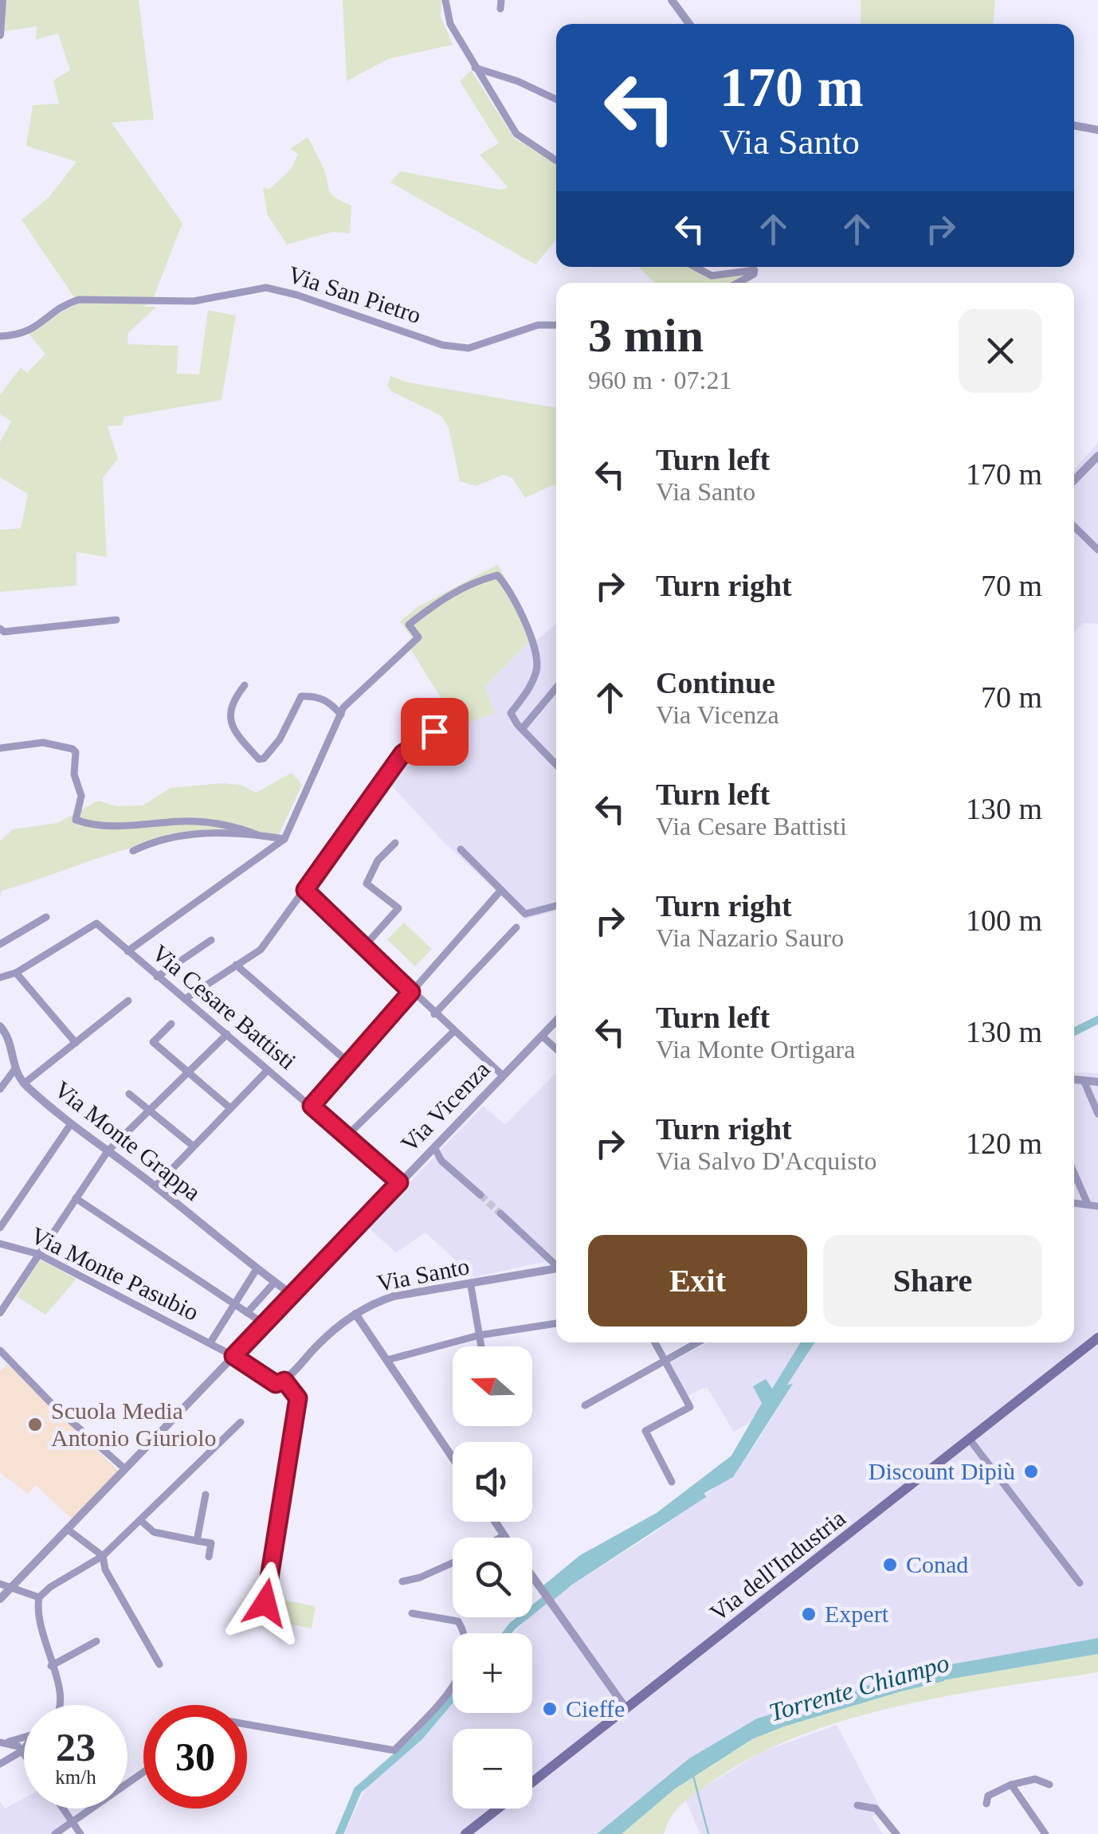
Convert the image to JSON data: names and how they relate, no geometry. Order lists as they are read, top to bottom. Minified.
{"streets":{"main road":["Via dell'Industria"],"street":["Via San Pietro","Via Cesare Battisti","Via Vicenza","Via Monte Grappa","Via Monte Pasubio","Via Santo"]},"crossings":[["Via Cesare Battisti","Via Vicenza"],["Via Vicenza","Via Monte Grappa"],["Via Vicenza","Via Monte Pasubio"]],"water":["Torrente Chiampo"],"places":["Scuola Media Antonio Giuriolo","Discount Dipiù","Conad","Expert","Cieffe"],"north":"left","page":{"turn":["170 m","Via Santo"],"heading":["3 min","960 m · 07:21"],"list":[{"name":"Turn left","note":"Via Santo","value":"170 m"},{"name":"Turn right","value":"70 m"},{"name":"Continue","note":"Via Vicenza","value":"70 m"},{"name":"Turn left","note":"Via Cesare Battisti","value":"130 m"},{"name":"Turn right","note":"Via Nazario Sauro","value":"100 m"},{"name":"Turn left","note":"Via Monte Ortigara","value":"130 m"},{"name":"Turn right","note":"Via Salvo D'Acquisto","value":"120 m"}],"buttons":["Exit","Share"],"map_buttons":["+","−"],"speed":"23 km/h","limit":"30"}}
